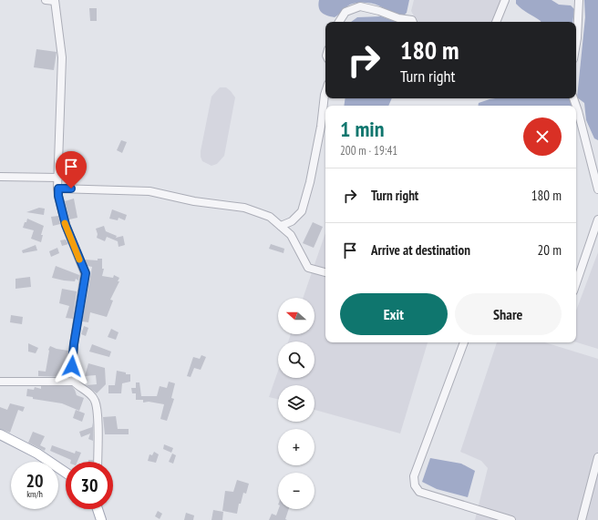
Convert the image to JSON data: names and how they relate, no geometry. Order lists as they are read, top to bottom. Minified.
{"north":"left","page":{"turn":["180 m","Turn right"],"heading":["1 min","200 m · 19:41"],"list":[{"name":"Turn right","value":"180 m"},{"name":"Arrive at destination","value":"20 m"}],"buttons":["Exit","Share"],"map_buttons":["+","−"],"speed":"20 km/h","limit":"30"}}
